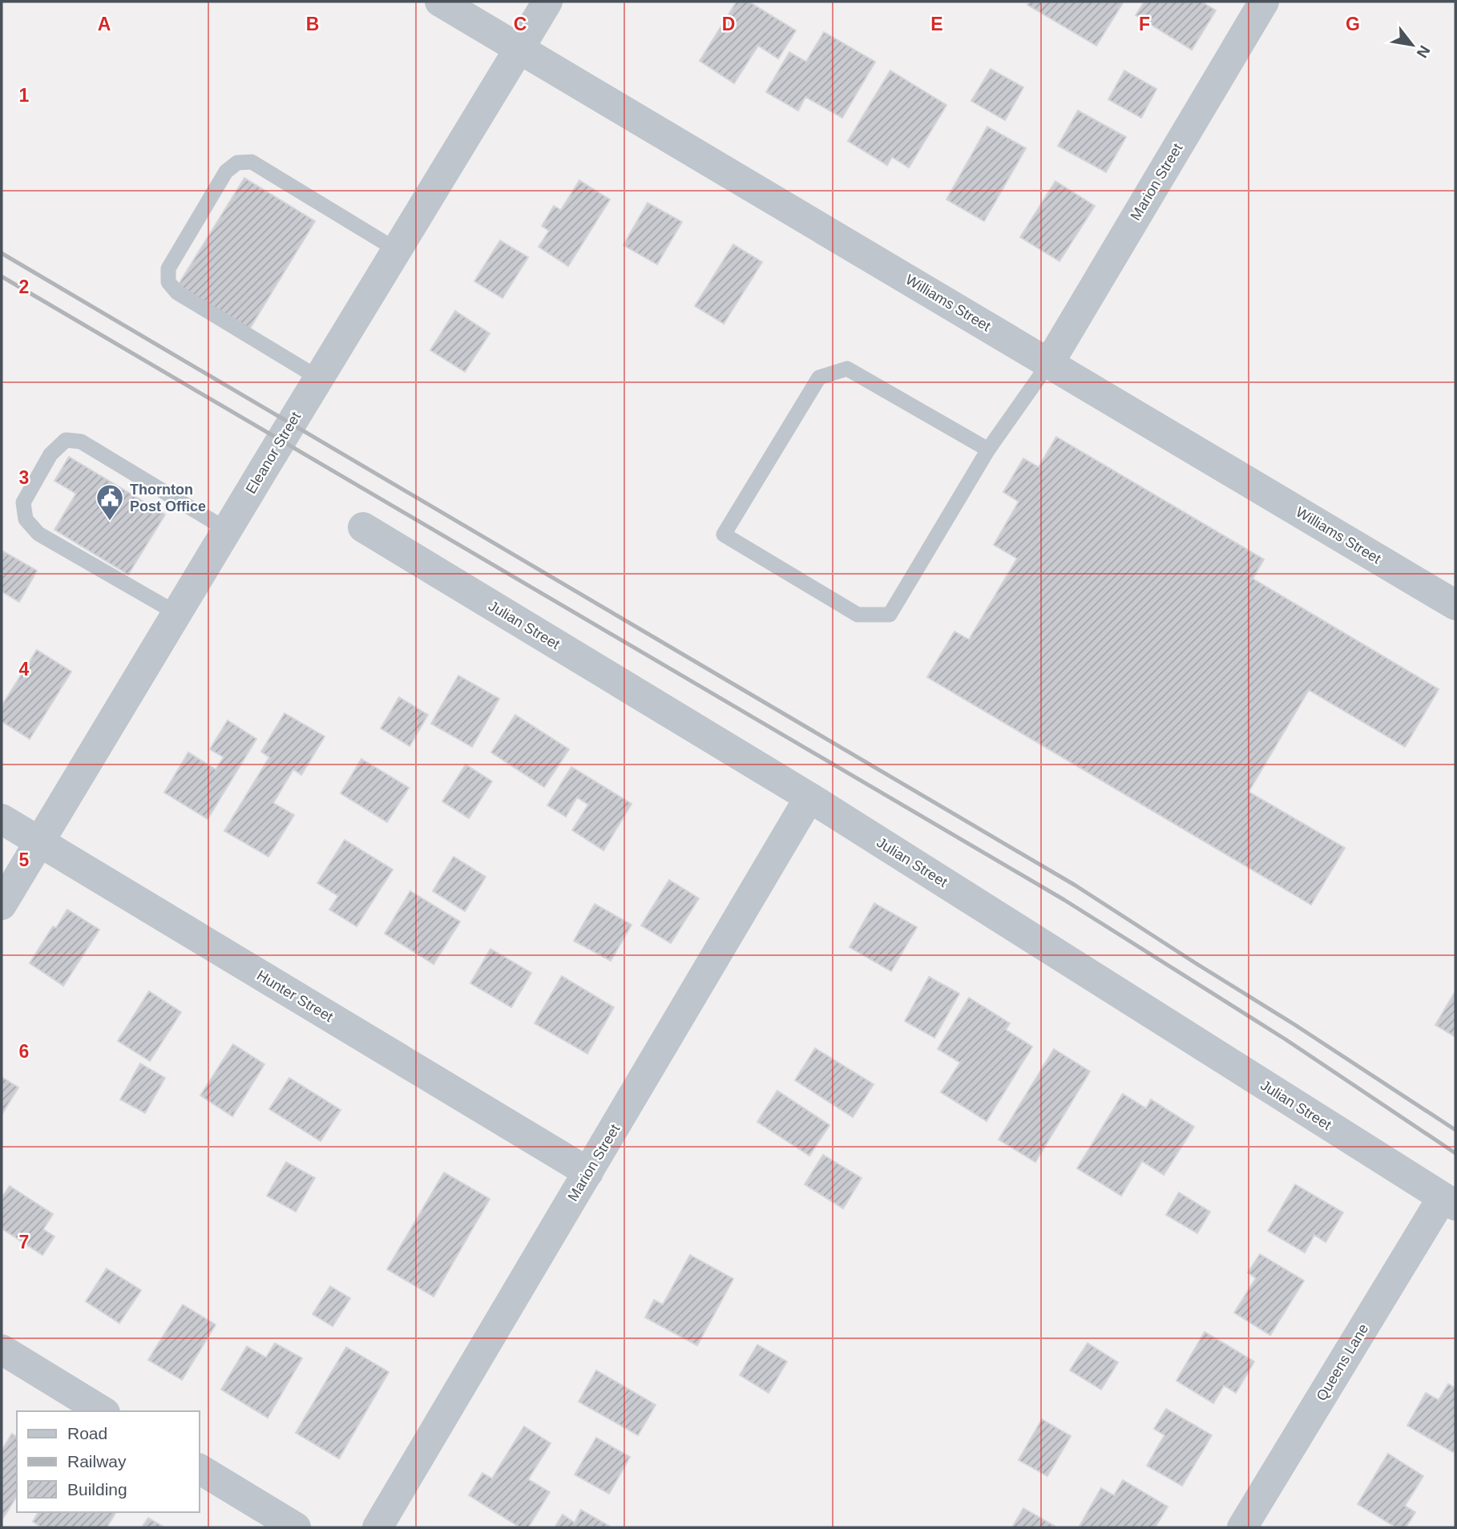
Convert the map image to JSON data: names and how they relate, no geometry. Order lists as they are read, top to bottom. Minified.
{"streets":{"street":["Marion Street","Williams Street","Eleanor Street","Julian Street","Hunter Street","Queens Lane"]},"crossings":[["Marion Street","Williams Street"],["Marion Street","Julian Street"],["Marion Street","Hunter Street"],["Williams Street","Eleanor Street"],["Eleanor Street","Hunter Street"],["Julian Street","Queens Lane"]],"places":{"public building":["Thornton Post Office"]},"legend":["Road","Railway","Building"],"north":"bottom right","grid":{"columns":["A","B","C","D","E","F","G"],"rows":["1","2","3","4","5","6","7"]}}
